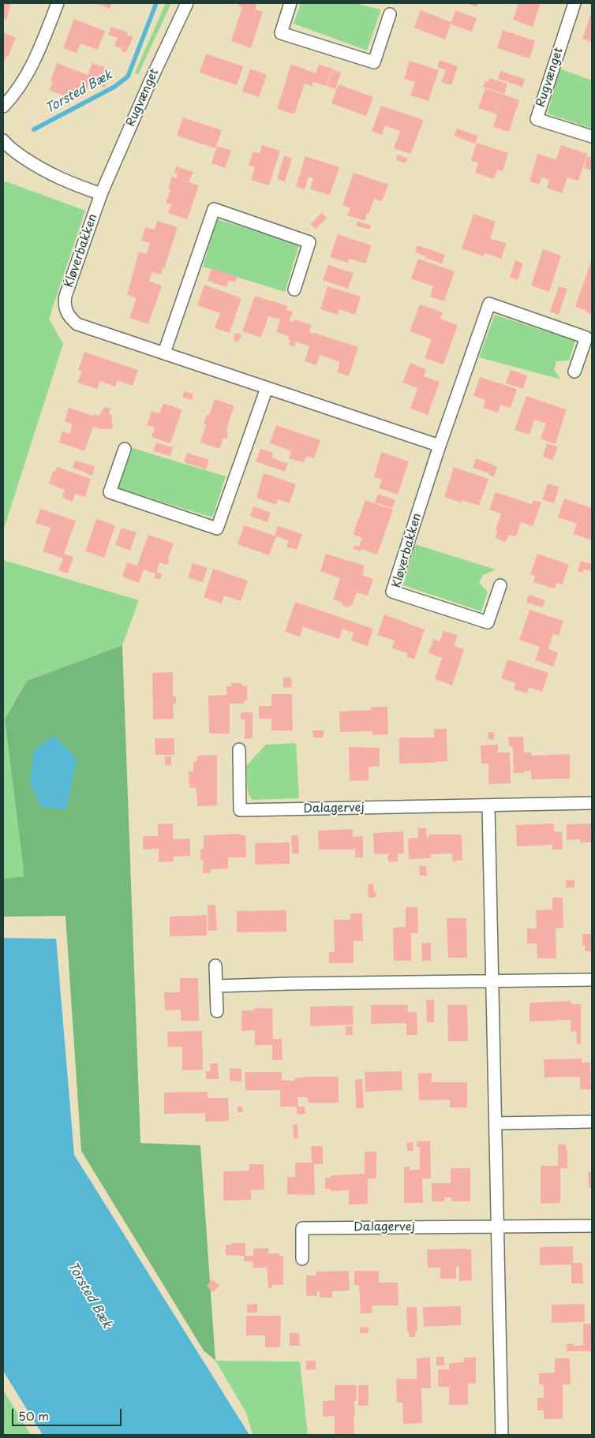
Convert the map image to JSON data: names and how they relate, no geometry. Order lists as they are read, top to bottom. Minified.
{"streets":{"street":["Rugvænget","Kløverbakken","Dalagervej"]},"crossings":[["Rugvænget","Kløverbakken"]],"water":["Torsted Bæk"],"scale_bar":"50 m"}
